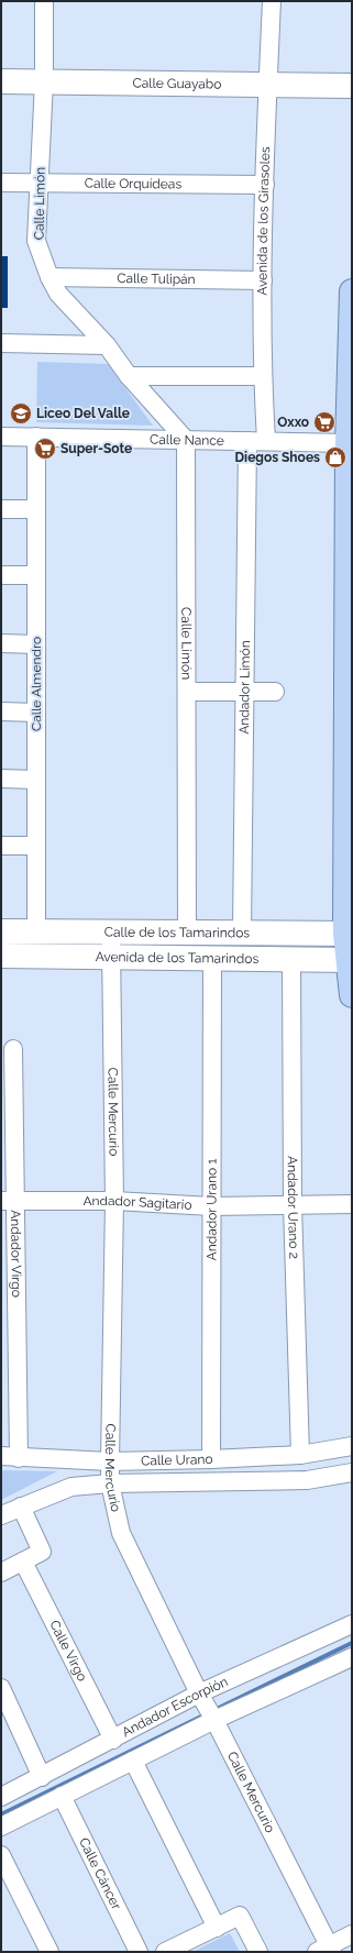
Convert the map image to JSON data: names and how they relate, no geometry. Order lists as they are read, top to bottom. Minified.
{"streets":{"street":["Calle Guayabo","Calle Orquídeas","Calle Limón","Avenida de los Girasoles","Calle Tulipán","Calle Nance","Calle Almendro","Andador Limón","Calle de los Tamarindos","Avenida de los Tamarindos","Calle Mercurio","Andador Sagitario","Andador Urano 2","Andador Urano 1","Andador Virgo","Calle Urano","Calle Virgo","Andador Escorpión","Calle Cáncer"]},"crossings":[["Calle Guayabo","Calle Limón"],["Calle Guayabo","Avenida de los Girasoles"],["Calle Orquídeas","Calle Limón"],["Calle Orquídeas","Avenida de los Girasoles"],["Calle Limón","Calle Tulipán"],["Calle Limón","Calle Nance"],["Calle Limón","Calle de los Tamarindos"],["Avenida de los Girasoles","Calle Tulipán"],["Avenida de los Girasoles","Calle Nance"],["Calle Nance","Calle Almendro"],["Calle Nance","Andador Limón"],["Calle Almendro","Calle de los Tamarindos"],["Andador Limón","Calle de los Tamarindos"],["Calle de los Tamarindos","Calle Mercurio"],["Avenida de los Tamarindos","Calle Mercurio"],["Avenida de los Tamarindos","Andador Urano 2"],["Avenida de los Tamarindos","Andador Urano 1"],["Calle Mercurio","Andador Sagitario"],["Calle Mercurio","Calle Urano"],["Calle Mercurio","Andador Escorpión"],["Andador Sagitario","Andador Urano 2"],["Andador Sagitario","Andador Urano 1"],["Andador Sagitario","Andador Virgo"],["Andador Urano 2","Calle Urano"],["Andador Urano 1","Calle Urano"],["Andador Virgo","Calle Urano"],["Calle Virgo","Andador Escorpión"]],"places":{"school or university":["Liceo Del Valle"],"supermarket":["Oxxo","Super-Sote"],"shop":["Diegos Shoes"]}}
